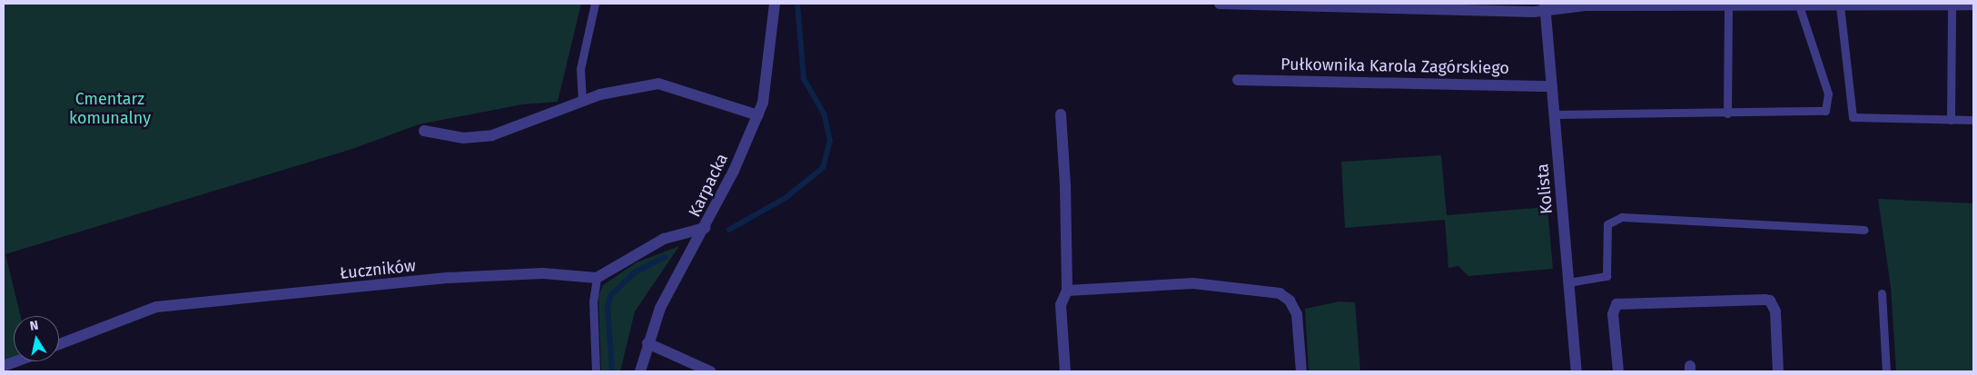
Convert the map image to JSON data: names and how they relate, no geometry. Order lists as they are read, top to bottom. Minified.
{"streets":{"street":["Pułkownika Karola Zagórskiego","Karpacka","Kolista","Łuczników"]},"crossings":[["Pułkownika Karola Zagórskiego","Kolista"]],"parks":["Cmentarz komunalny"],"north":"top"}
